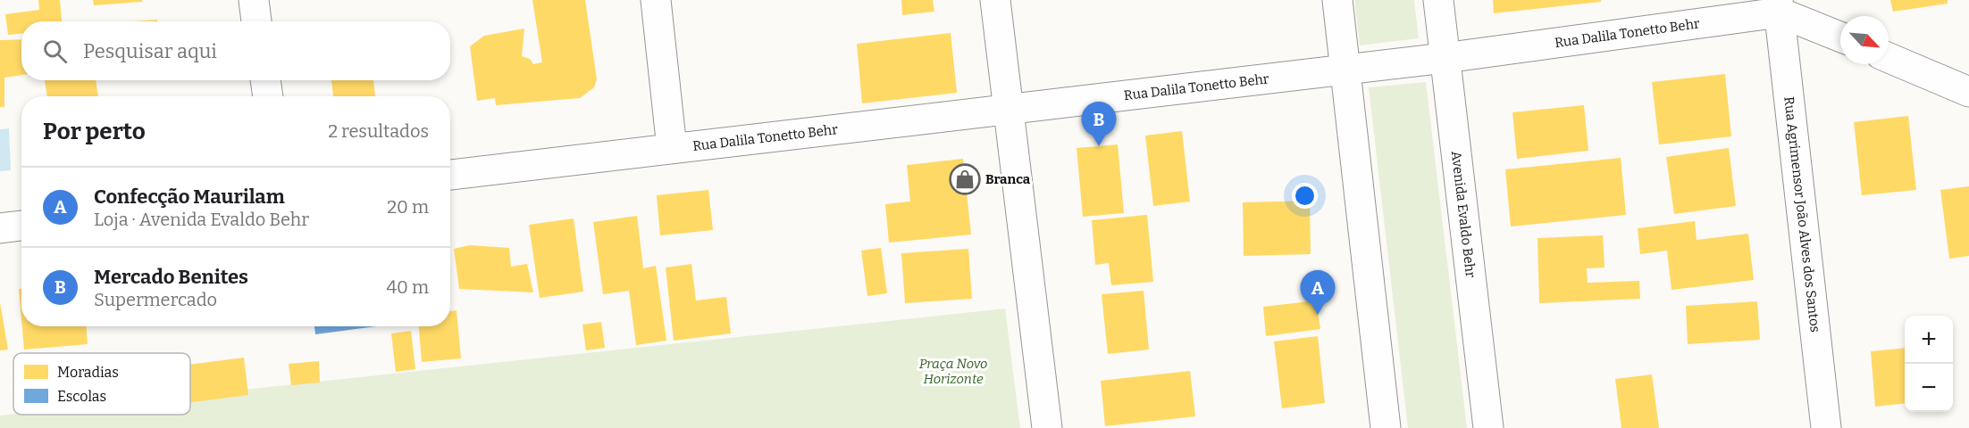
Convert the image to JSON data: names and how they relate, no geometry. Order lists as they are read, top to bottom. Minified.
{"streets":{"street":["Rua Dalila Tonetto Behr","Avenida Evaldo Behr","Rua Agrimensor João Alves dos Santos"]},"crossings":[["Rua Dalila Tonetto Behr","Avenida Evaldo Behr"],["Rua Dalila Tonetto Behr","Rua Agrimensor João Alves dos Santos"]],"parks":["Praça Novo Horizonte"],"places":{"shop":["Branca"]},"legend":["Moradias","Escolas"],"north":"bottom right","page":{"search":"Pesquisar aqui","heading":["Por perto","2 resultados"],"pins":["B","A"],"list":[{"mark":"A","name":"Confecção Maurilam","note":"Loja · Avenida Evaldo Behr","value":"20 m"},{"mark":"B","name":"Mercado Benites","note":"Supermercado","value":"40 m"}],"map_buttons":["+","−"]}}
